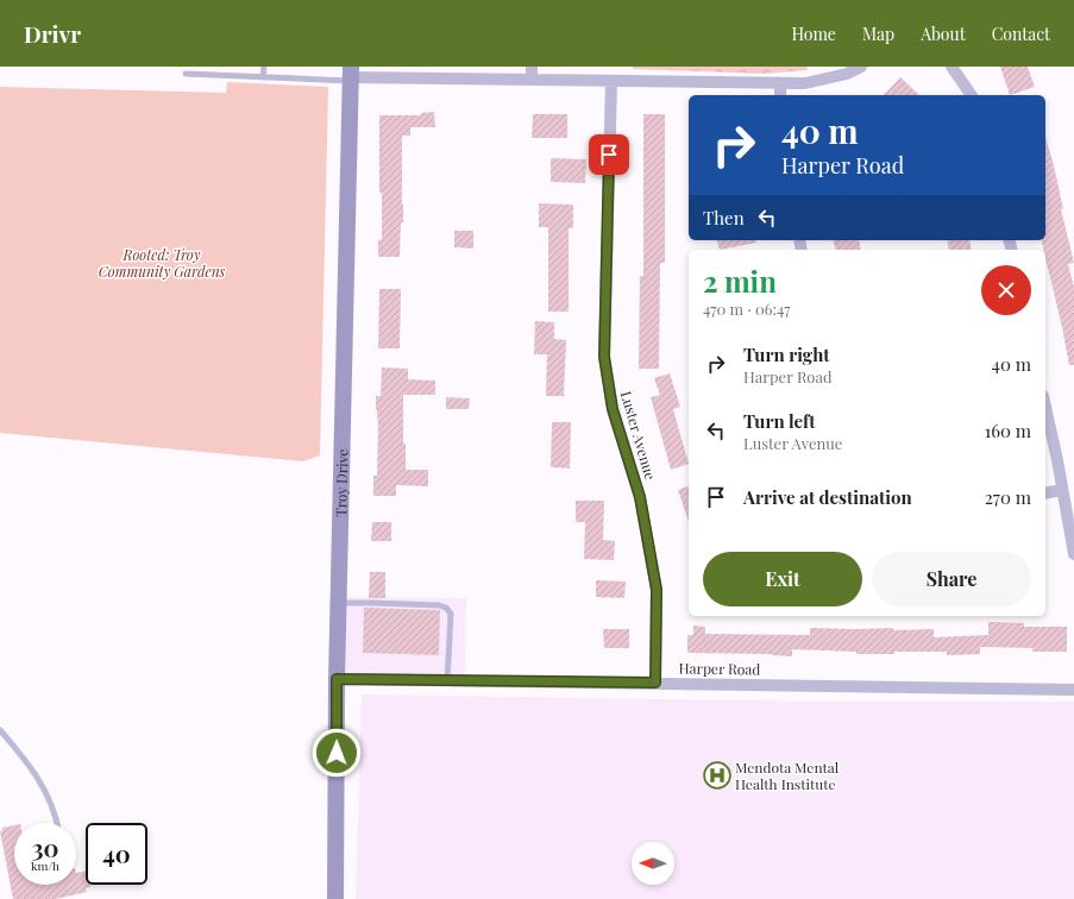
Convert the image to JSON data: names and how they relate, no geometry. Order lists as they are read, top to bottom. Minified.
{"streets":{"street":["Luster Avenue","Troy Drive","Harper Road"]},"crossings":[["Luster Avenue","Harper Road"],["Troy Drive","Harper Road"]],"parks":["Rooted: Troy Community Gardens"],"places":{"hospital":["Mendota Mental Health Institute"]},"north":"left","page":{"header":"Drivr","nav":["Home","Map","About","Contact"],"turn":["40 m","Harper Road"],"then":"Then","heading":["2 min","470 m · 06:47"],"list":[{"name":"Turn right","note":"Harper Road","value":"40 m"},{"name":"Turn left","note":"Luster Avenue","value":"160 m"},{"name":"Arrive at destination","value":"270 m"}],"buttons":["Exit","Share"],"speed":"30 km/h","limit":"40"}}
